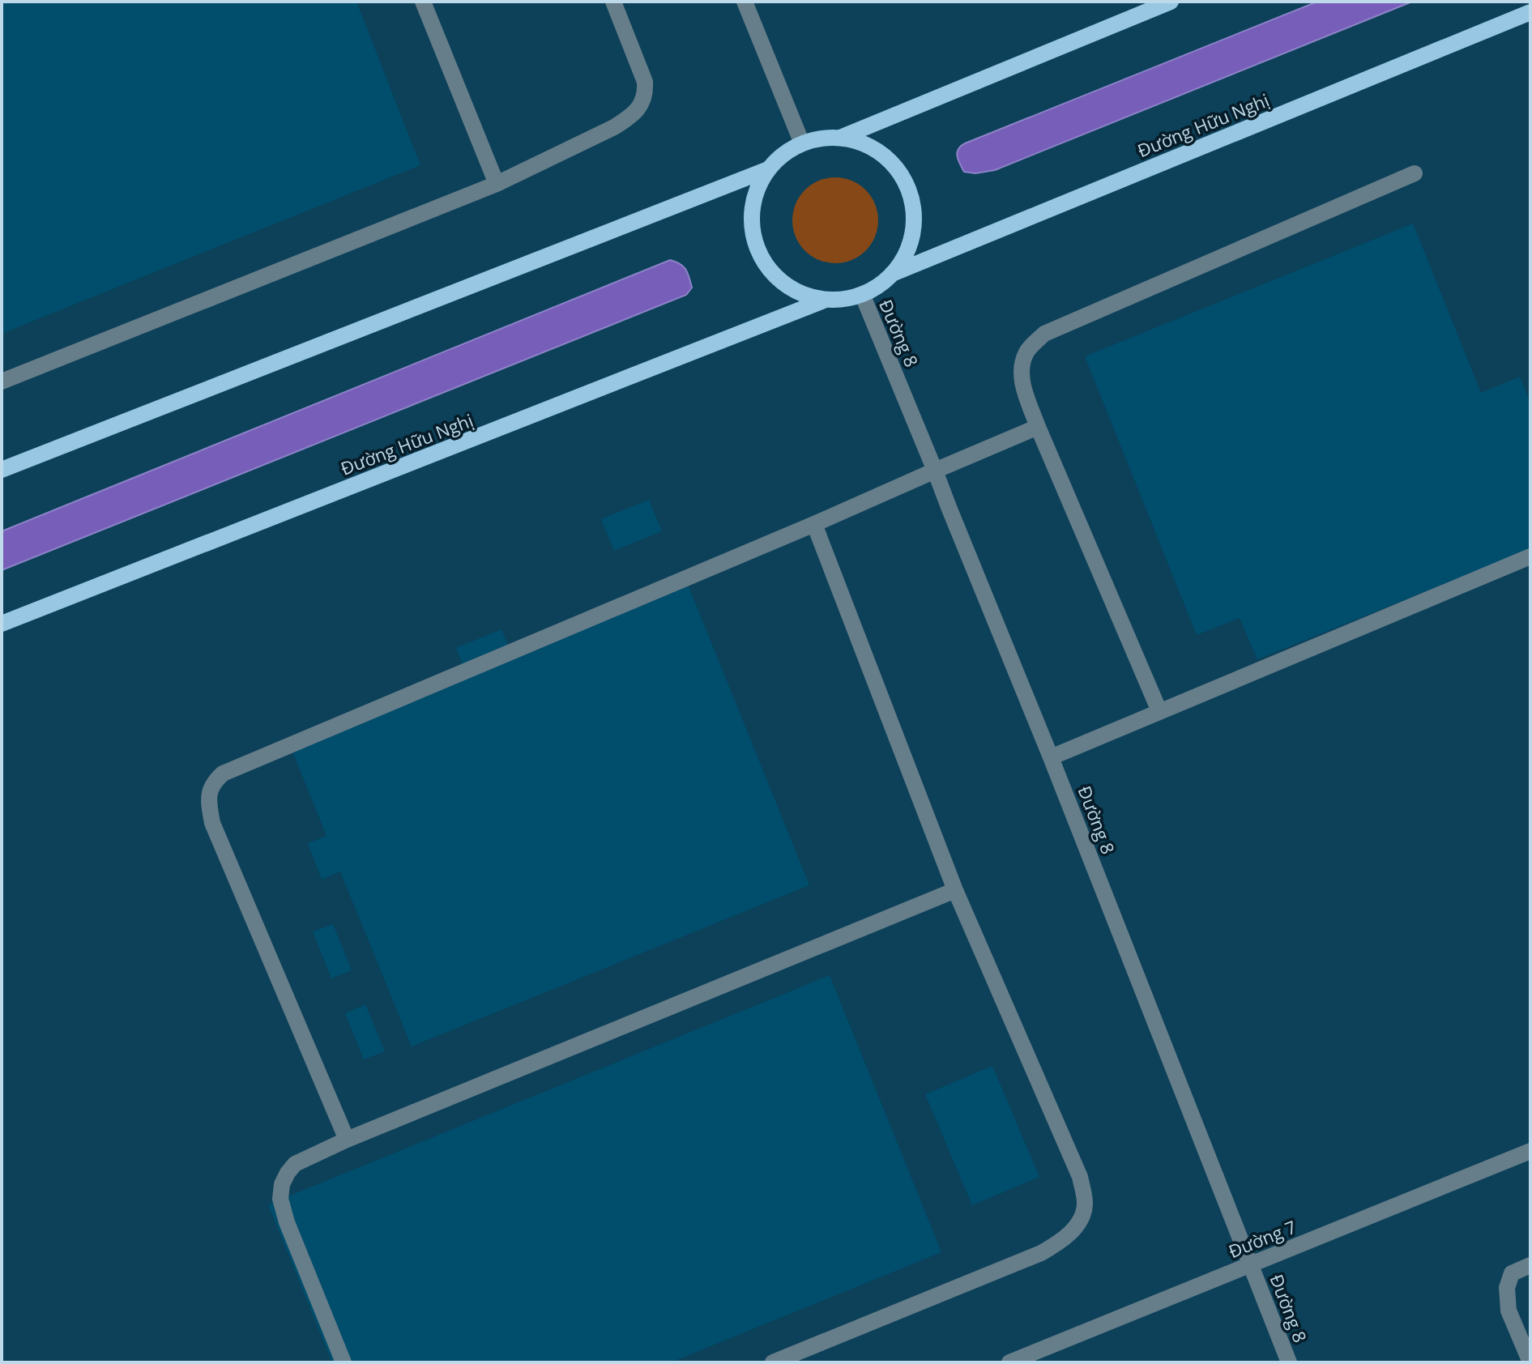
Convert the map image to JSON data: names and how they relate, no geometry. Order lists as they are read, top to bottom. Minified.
{"streets":{"main road":["Đường Hữu Nghị"],"street":["Đường 8","Đường 7"]},"crossings":[["Đường Hữu Nghị","Đường 8"],["Đường 8","Đường 7"]]}
